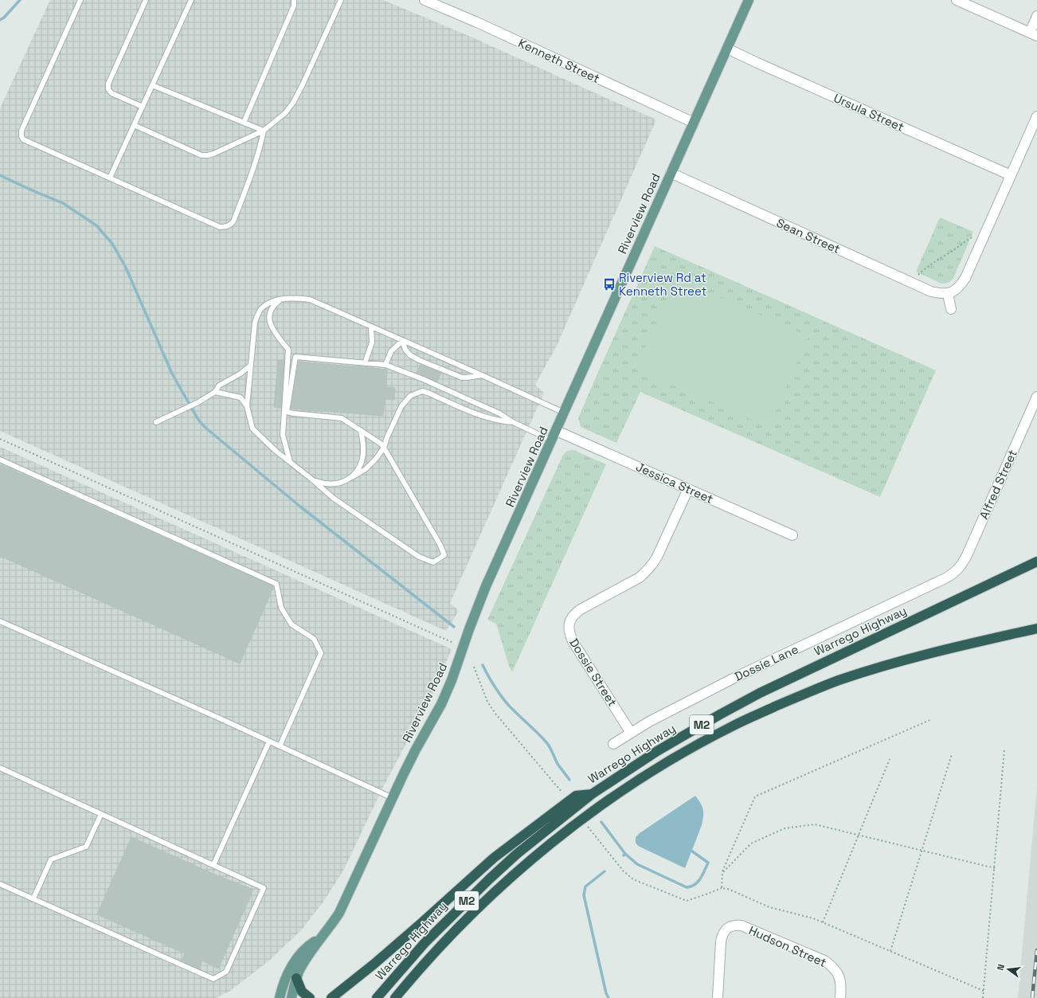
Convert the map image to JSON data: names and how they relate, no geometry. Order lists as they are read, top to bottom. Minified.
{"streets":{"highway":["Warrego Highway","M2"],"main road":["Riverview Road"],"street":["Kenneth Street","Ursula Street","Sean Street","Jessica Street","Alfred Street","Dossie Lane","Dossie Street","Hudson Street"]},"crossings":[["Kenneth Street","Riverview Road"],["Ursula Street","Riverview Road"],["Riverview Road","Sean Street"],["Riverview Road","Jessica Street"],["Jessica Street","Dossie Street"],["Alfred Street","Dossie Lane"],["Dossie Lane","Dossie Street"]],"places":{"bus stop":["Riverview Rd at Kenneth Street"]},"north":"left"}
